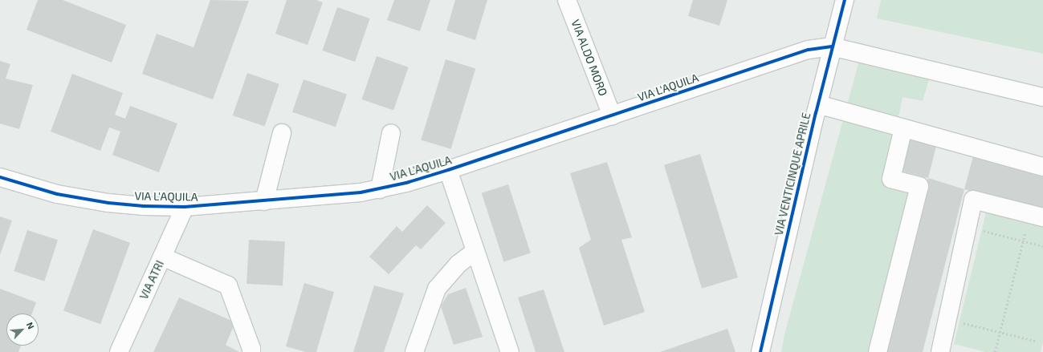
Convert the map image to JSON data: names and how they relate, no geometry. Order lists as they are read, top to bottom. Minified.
{"streets":{"street":["VIA ALDO MORO","VIA L'AQUILA","VIA VENTICINQUE APRILE","VIA ATRI"]},"crossings":[["VIA ALDO MORO","VIA L'AQUILA"],["VIA L'AQUILA","VIA VENTICINQUE APRILE"],["VIA L'AQUILA","VIA ATRI"]],"north":"top right"}
